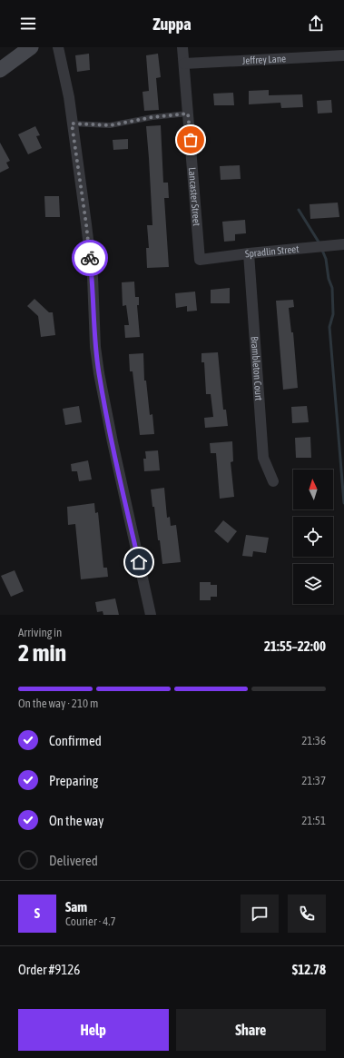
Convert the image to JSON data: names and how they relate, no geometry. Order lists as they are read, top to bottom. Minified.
{"streets":{"street":["Jeffrey Lane","Lancaster Street","Spradlin Street","Brambleton Court"]},"crossings":[["Jeffrey Lane","Lancaster Street"],["Lancaster Street","Spradlin Street"],["Spradlin Street","Brambleton Court"]],"north":"top","page":{"header":"Zuppa","heading":["2 min","Arriving in","21:55–22:00"],"panel":["Sam","Courier · 4.7","Order #9126","$12.78"],"bar":"On the way · 210 m","list":[["Confirmed","21:36"],["Preparing","21:37"],["On the way","21:51"],"Delivered"],"round":"S","buttons":["Help","Share"]}}
